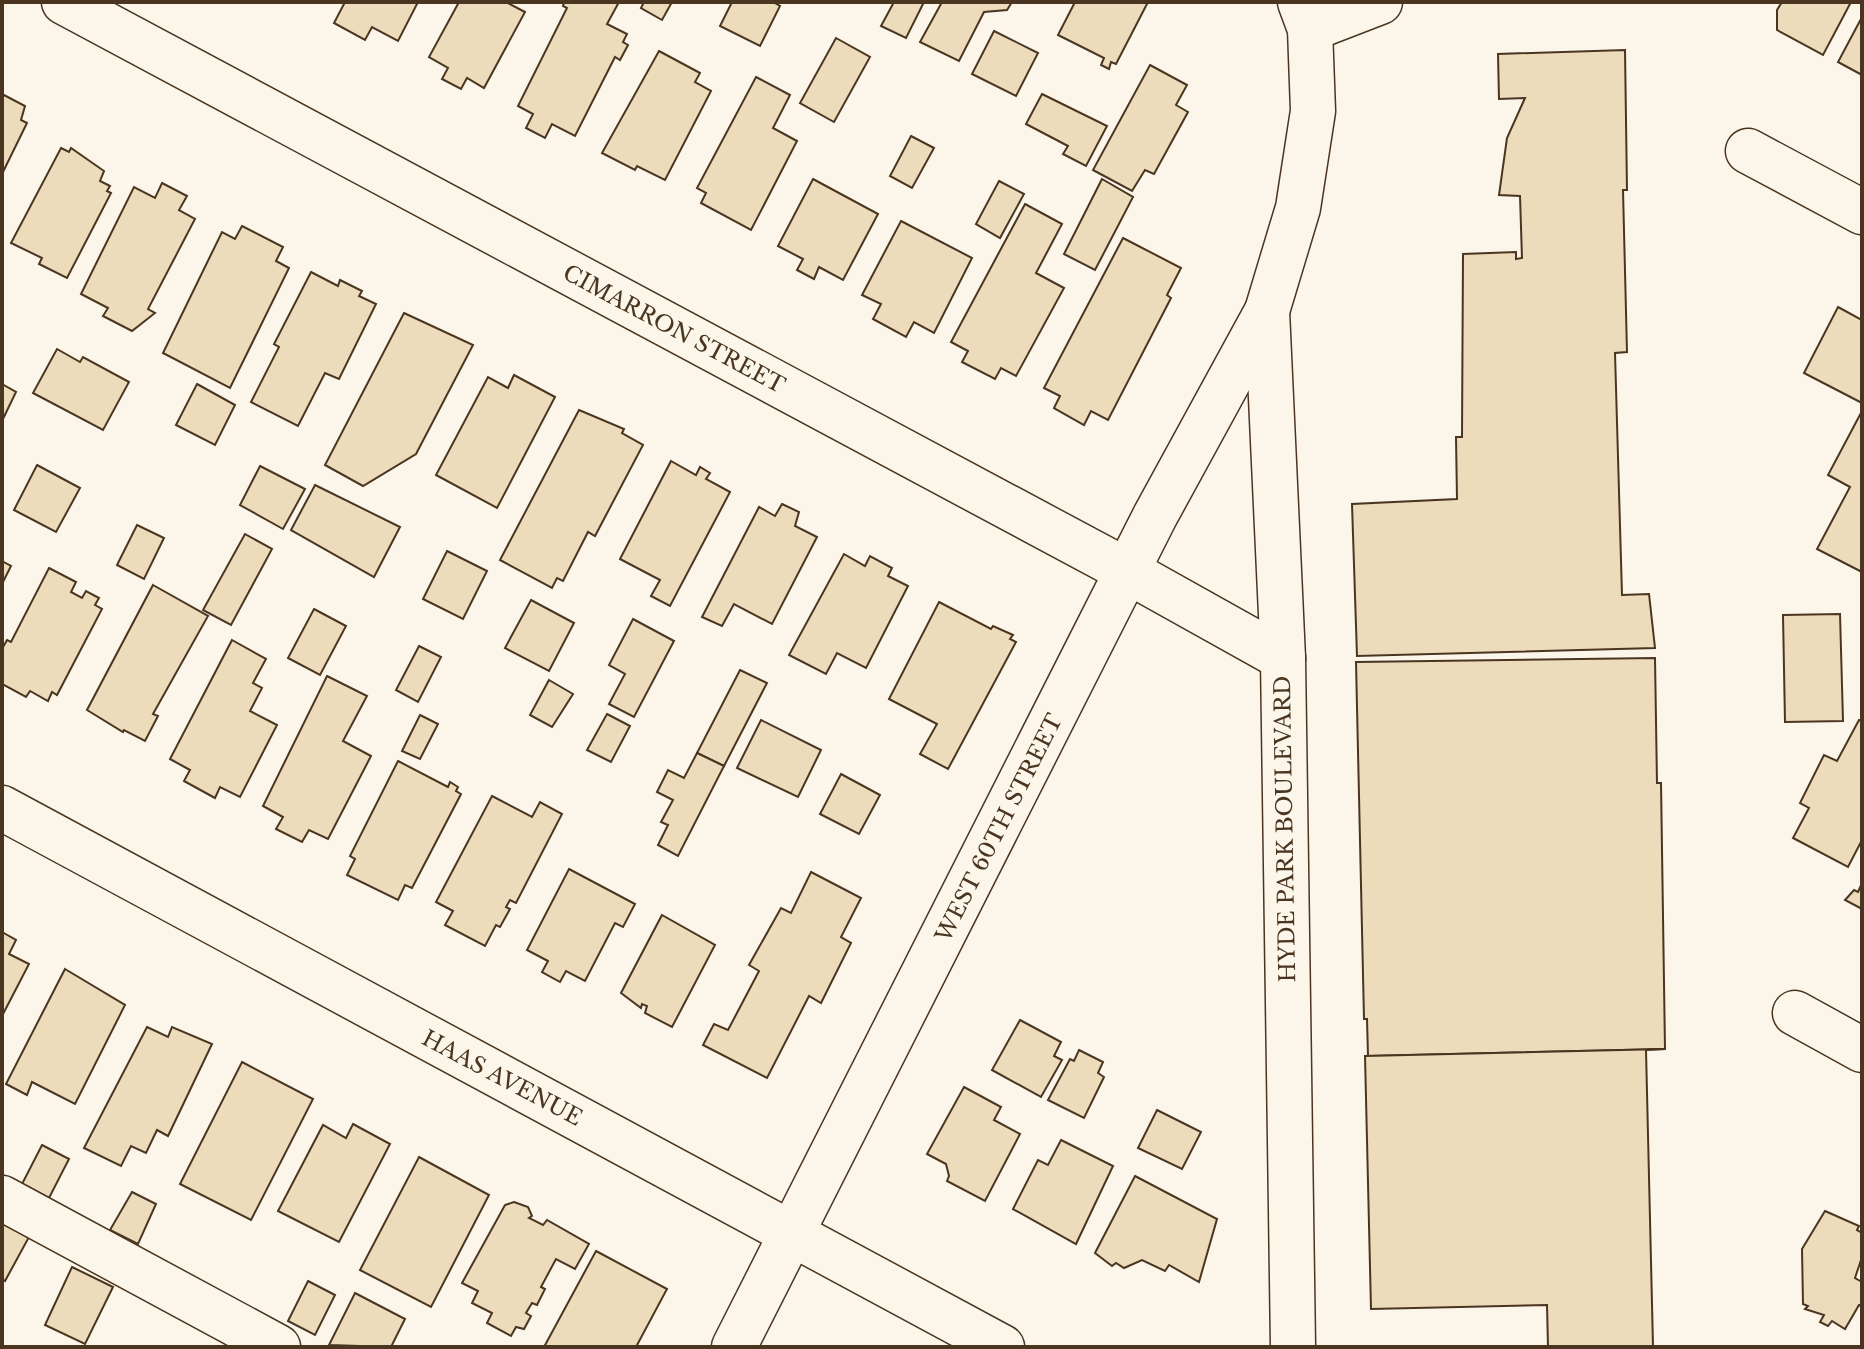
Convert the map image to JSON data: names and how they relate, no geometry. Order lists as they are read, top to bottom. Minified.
{"streets":{"street":["CIMARRON STREET","WEST 60TH STREET","HYDE PARK BOULEVARD","HAAS AVENUE"]},"crossings":[["CIMARRON STREET","WEST 60TH STREET"],["CIMARRON STREET","HYDE PARK BOULEVARD"],["WEST 60TH STREET","HYDE PARK BOULEVARD"],["WEST 60TH STREET","HAAS AVENUE"]]}
